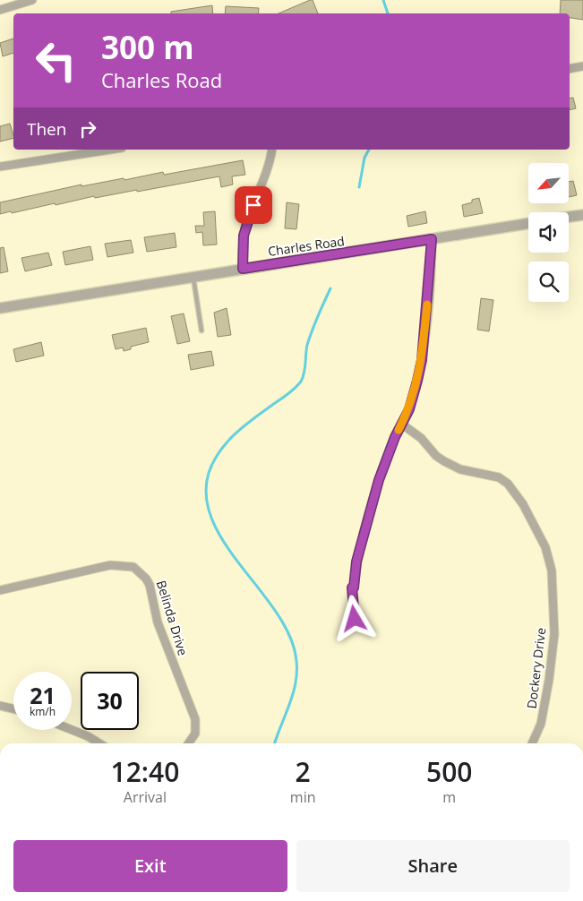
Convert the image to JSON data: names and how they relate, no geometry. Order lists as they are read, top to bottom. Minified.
{"streets":{"street":["Charles Road","Belinda Drive","Dockery Drive"]},"north":"bottom left","page":{"turn":["300 m","Charles Road"],"then":"Then","speed":"21 km/h","limit":"30","eta":["12:40","Arrival","2","min","500","m"],"buttons":["Exit","Share"]}}
